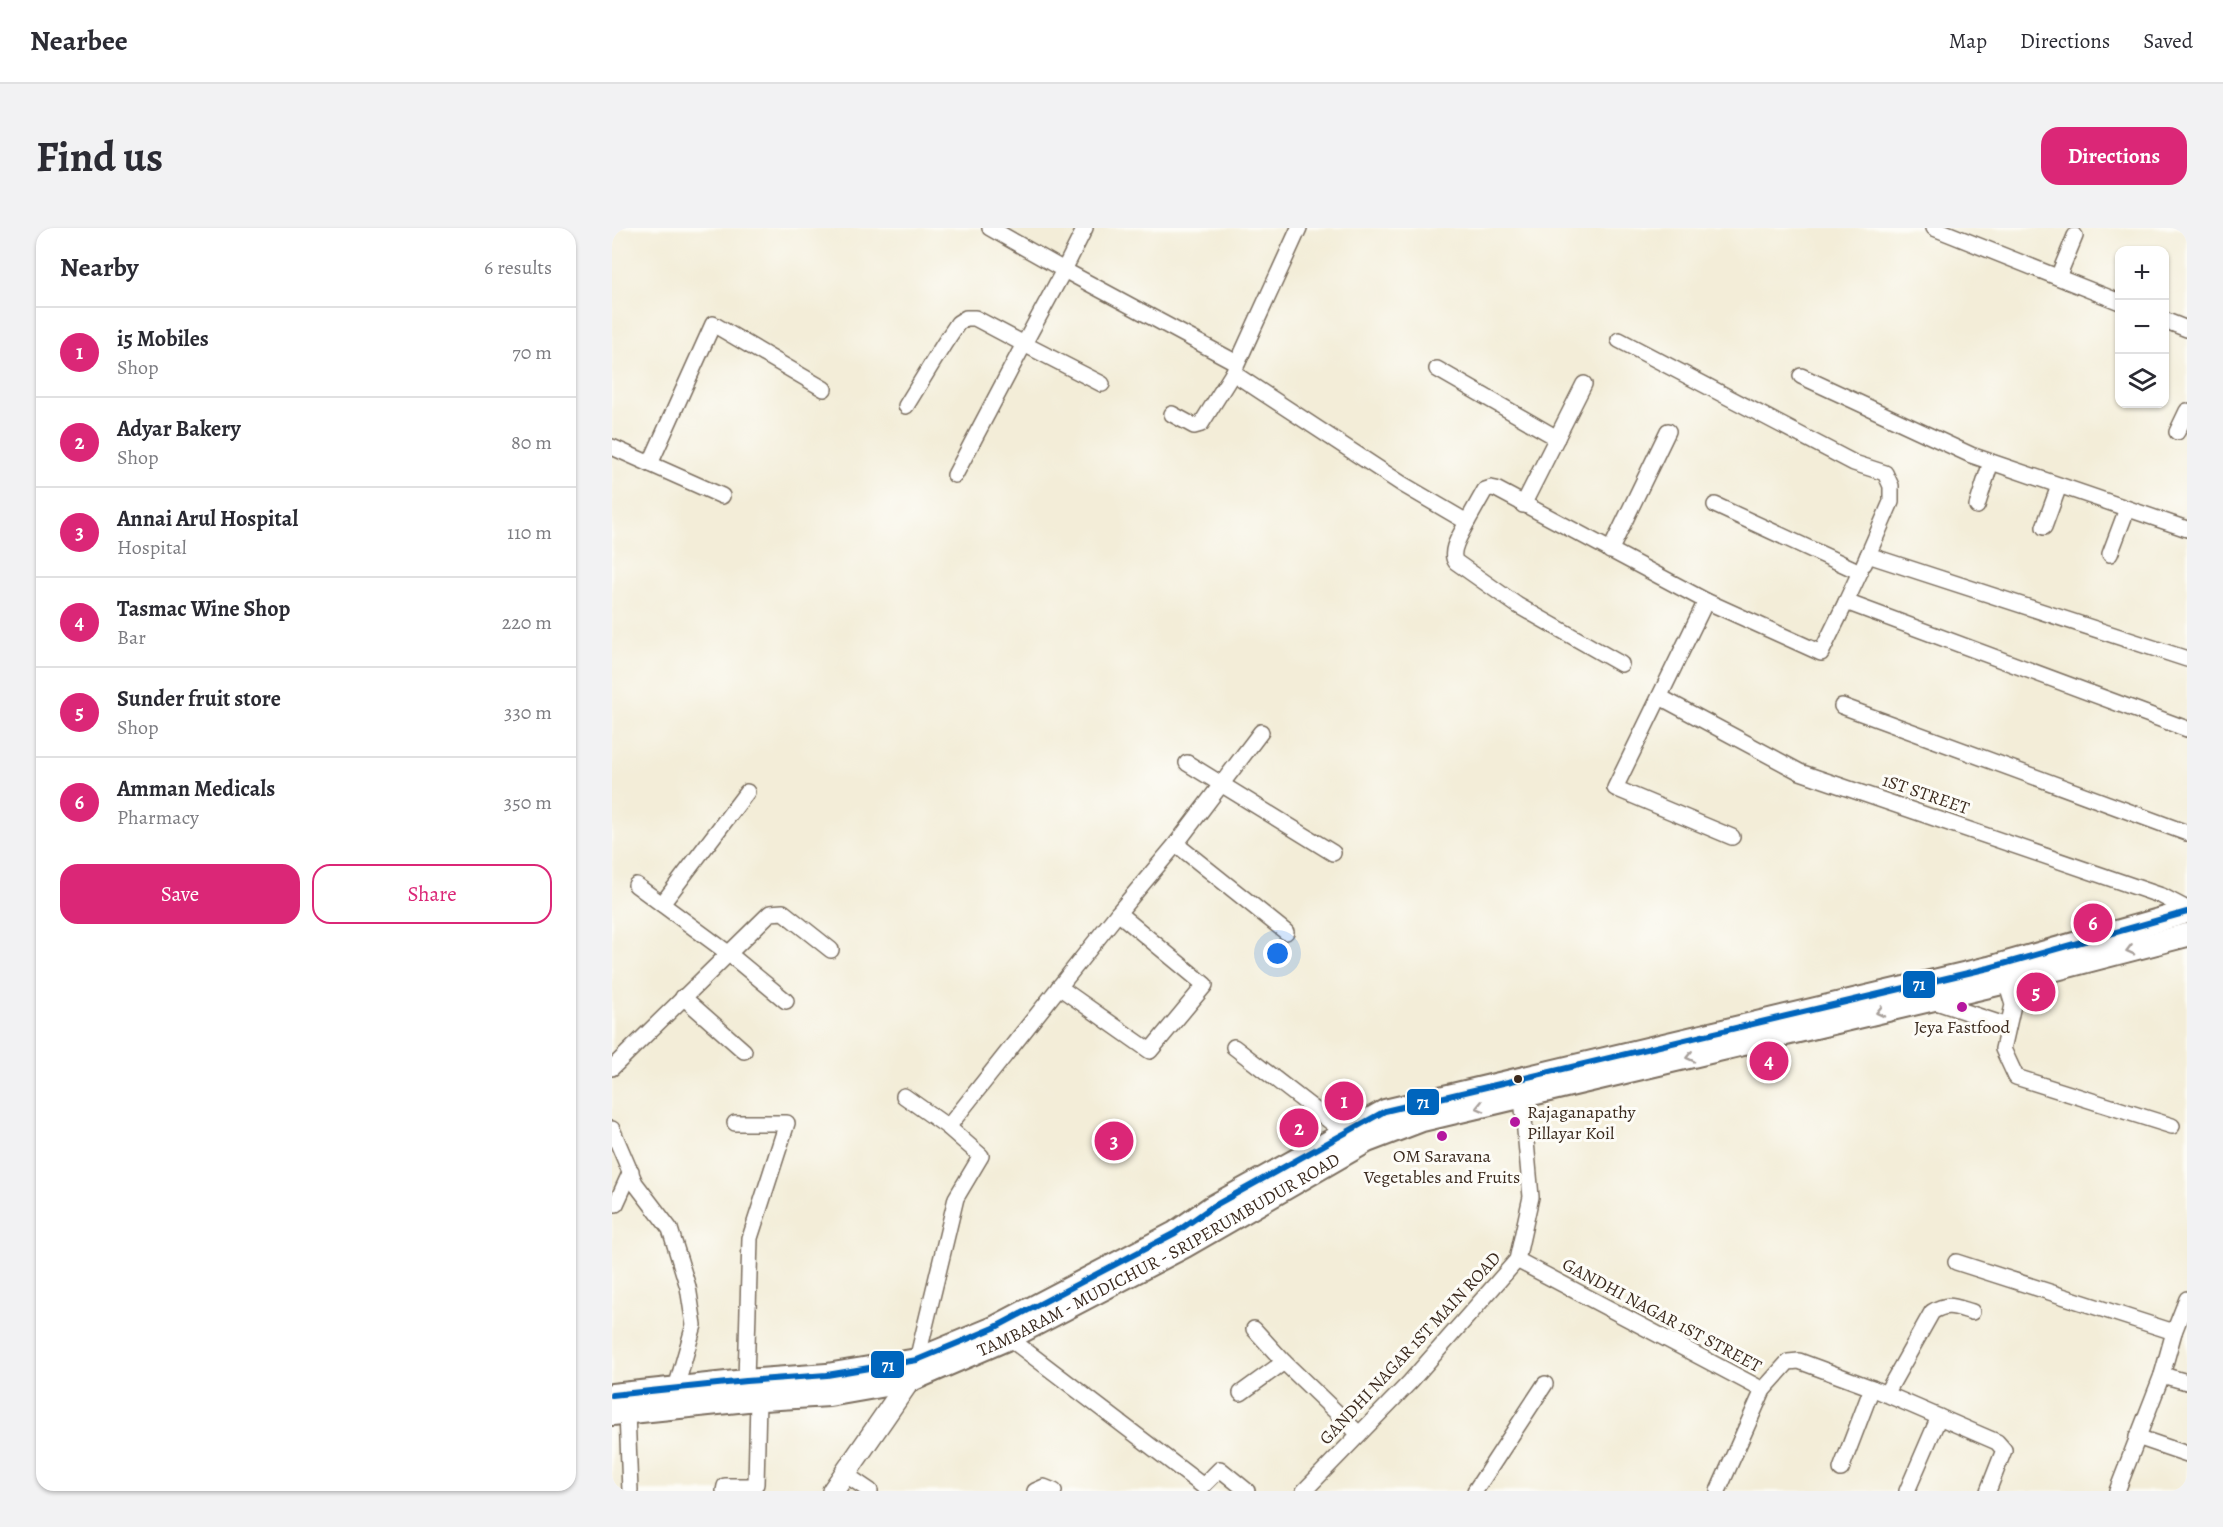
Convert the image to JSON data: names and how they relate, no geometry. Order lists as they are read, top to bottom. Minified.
{"streets":{"main road":["TAMBARAM - MUDICHUR - SRIPERUMBUDUR ROAD"],"street":["1ST STREET","GANDHI NAGAR 1ST STREET","GANDHI NAGAR 1ST MAIN ROAD"]},"crossings":[["1ST STREET","TAMBARAM - MUDICHUR - SRIPERUMBUDUR ROAD"],["TAMBARAM - MUDICHUR - SRIPERUMBUDUR ROAD","GANDHI NAGAR 1ST MAIN ROAD"],["GANDHI NAGAR 1ST STREET","GANDHI NAGAR 1ST MAIN ROAD"]],"places":["Jeya Fastfood","Rajaganapathy Pillayar Koil","OM Saravana Vegetables and Fruits"],"lines":["transit line 71"],"page":{"header":"Nearbee","nav":["Map","Directions","Saved"],"buttons":["Directions",["Save","Share"]],"title":"Find us","heading":["Nearby","6 results"],"map_buttons":["+","−"],"list":[{"mark":"1","name":"i5 Mobiles","note":"Shop","value":"70 m"},{"mark":"2","name":"Adyar Bakery","note":"Shop","value":"80 m"},{"mark":"3","name":"Annai Arul Hospital","note":"Hospital","value":"110 m"},{"mark":"4","name":"Tasmac Wine Shop","note":"Bar","value":"220 m"},{"mark":"5","name":"Sunder fruit store","note":"Shop","value":"330 m"},{"mark":"6","name":"Amman Medicals","note":"Pharmacy","value":"350 m"}],"pins":["6","5","4","1","2","3"]}}
